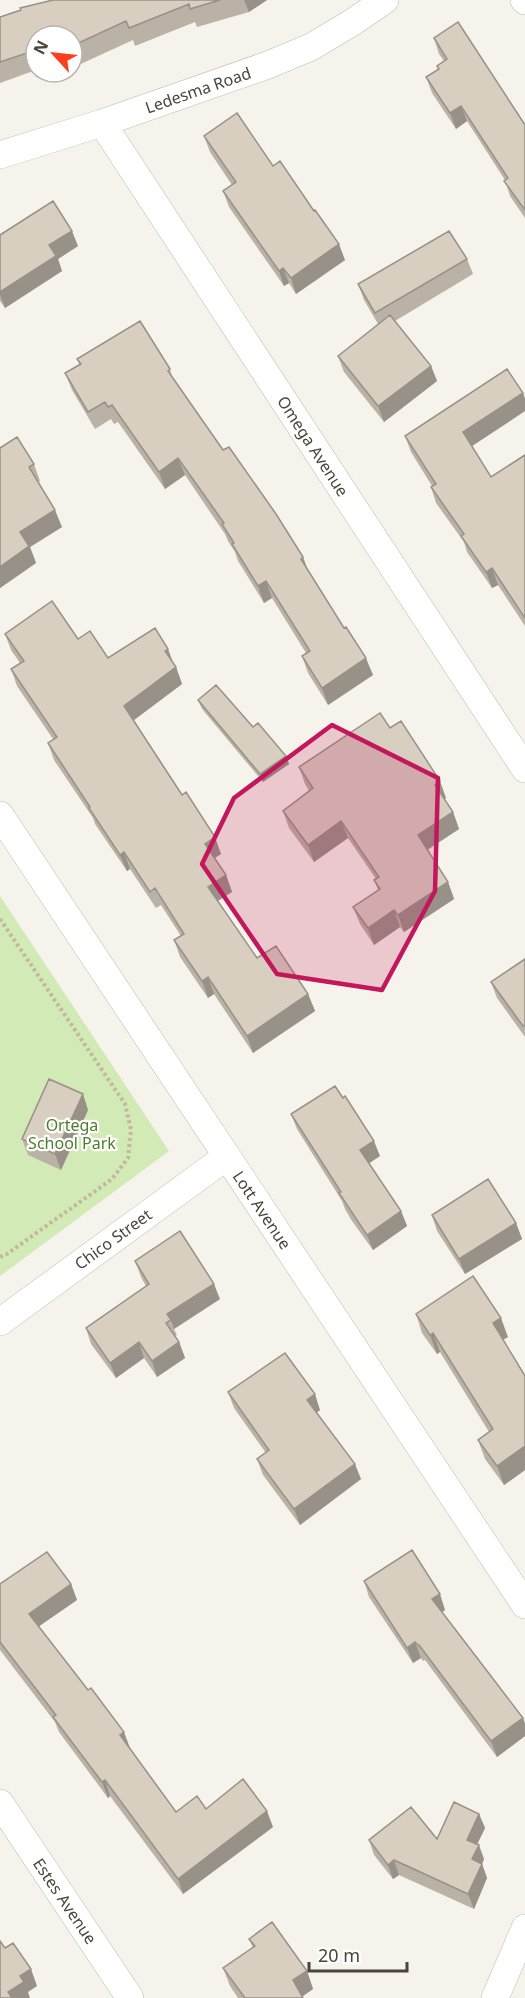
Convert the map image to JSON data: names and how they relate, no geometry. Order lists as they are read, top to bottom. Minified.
{"streets":{"street":["Ledesma Road","Omega Avenue","Lott Avenue","Chico Street","Estes Avenue"]},"crossings":[["Ledesma Road","Omega Avenue"],["Lott Avenue","Chico Street"]],"parks":["Ortega School Park"],"scale_bar":"20 m","north":"top left"}
